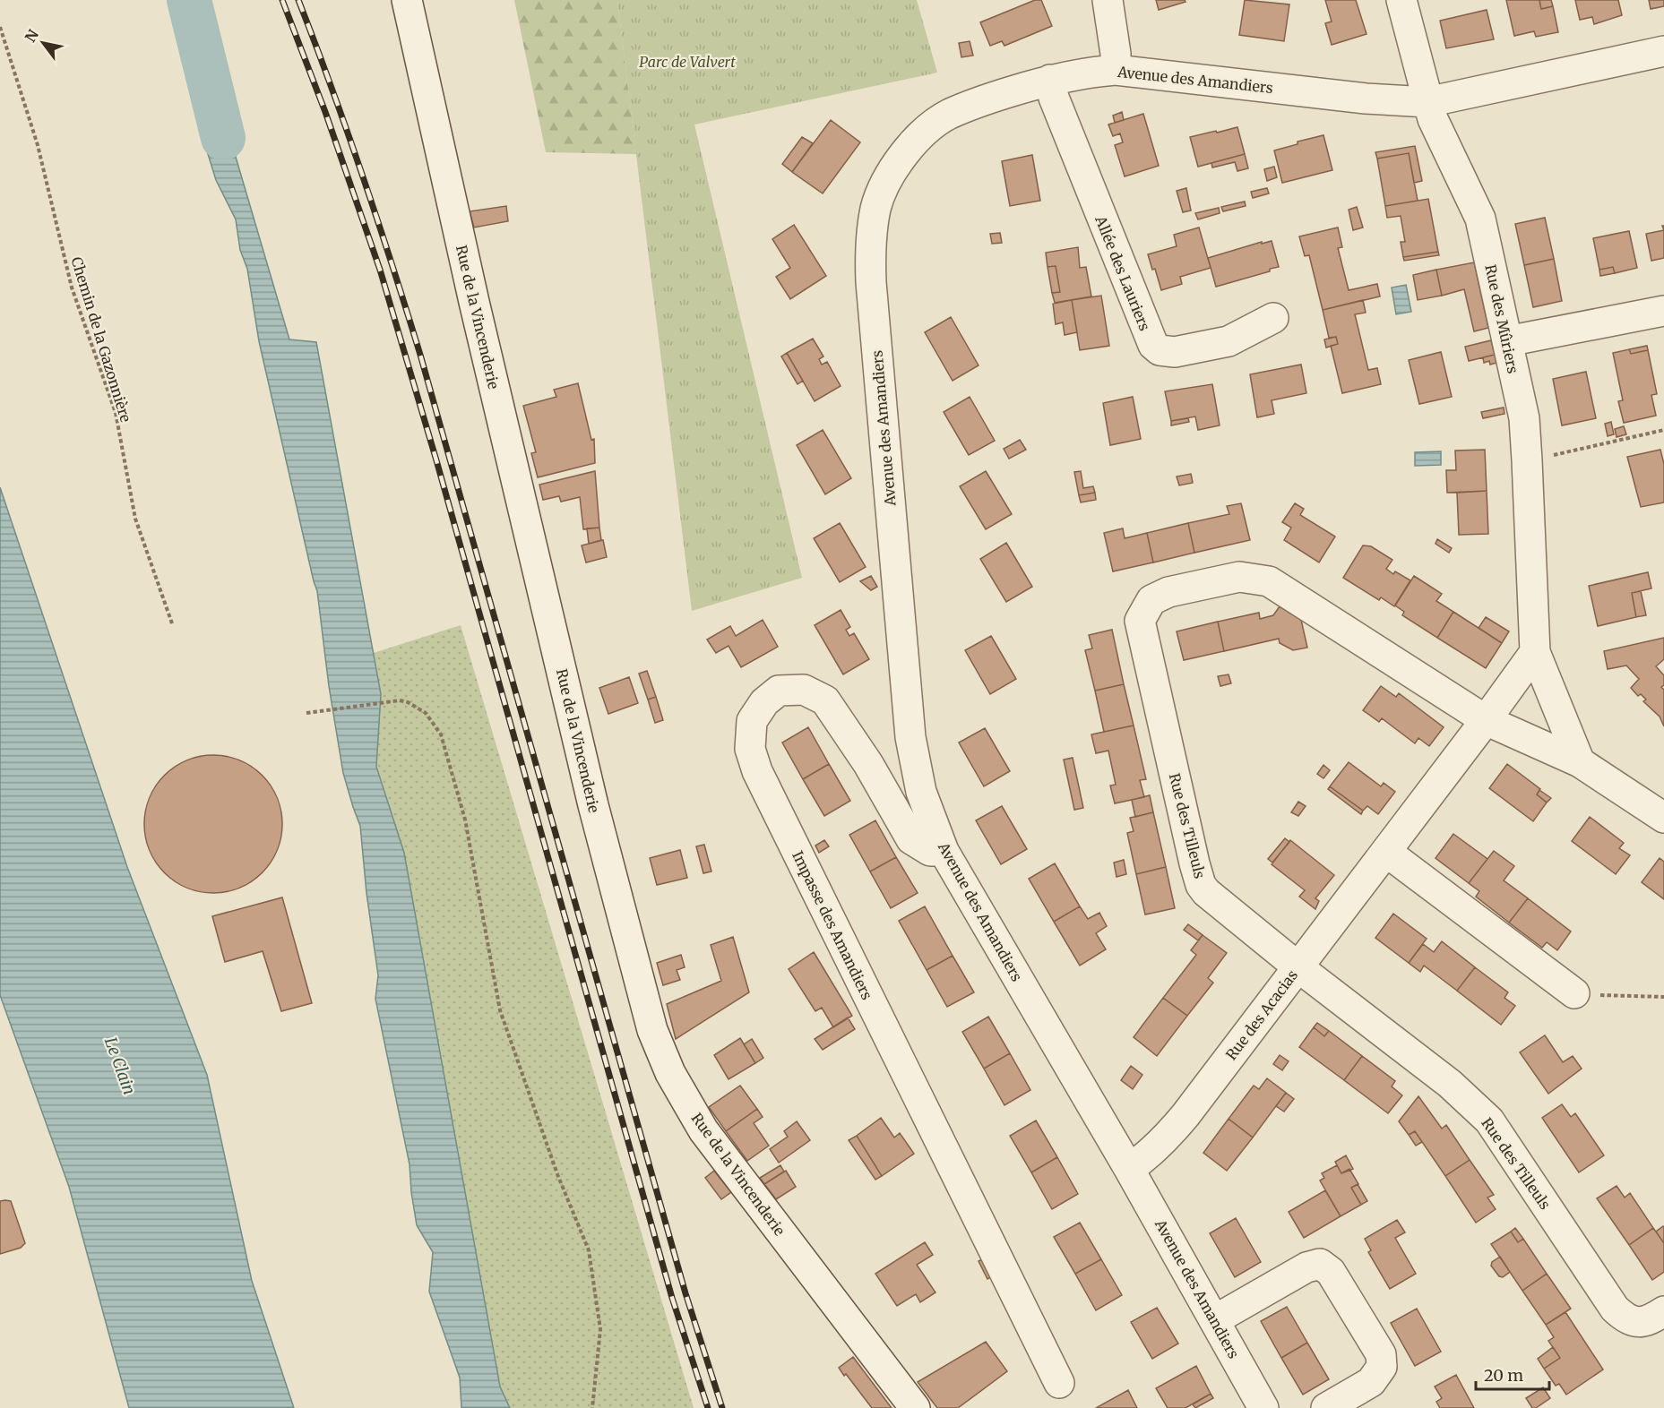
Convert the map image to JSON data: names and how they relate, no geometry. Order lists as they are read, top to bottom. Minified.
{"streets":{"street":["Avenue des Amandiers","Allée des Lauriers","Rue de la Vincenderie","Rue des Mûriers","Rue des Tilleuls","Impasse des Amandiers","Rue des Acacias"],"path":["Chemin de la Gazonnière"]},"crossings":[["Avenue des Amandiers","Allée des Lauriers"],["Avenue des Amandiers","Rue des Mûriers"],["Avenue des Amandiers","Impasse des Amandiers"],["Avenue des Amandiers","Rue des Acacias"],["Rue des Mûriers","Rue des Tilleuls"],["Rue des Tilleuls","Rue des Acacias"]],"water":["Le Clain"],"parks":["Parc de Valvert"],"scale_bar":"20 m","north":"top left"}
